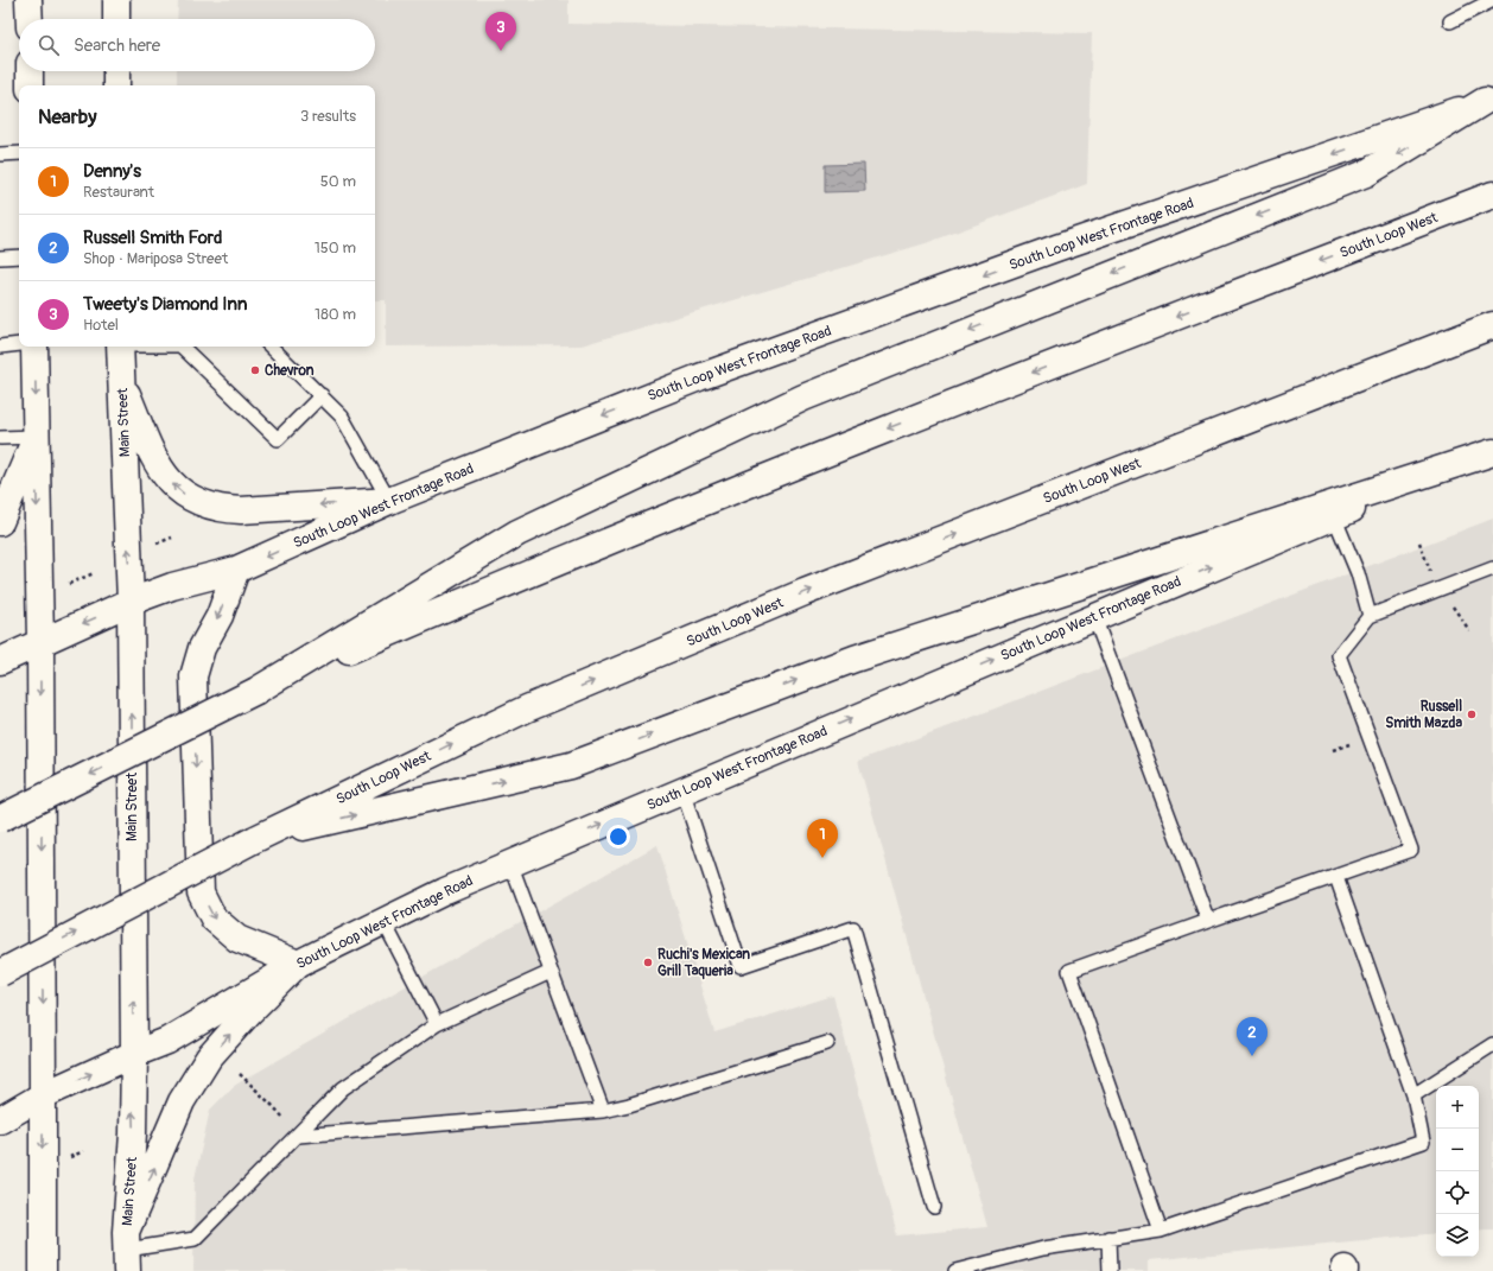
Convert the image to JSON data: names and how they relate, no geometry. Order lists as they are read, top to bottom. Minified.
{"streets":{"main road":["South Loop West Frontage Road","South Loop West","Main Street"]},"crossings":[["South Loop West Frontage Road","Main Street"]],"places":["Chevron","Russell Smith Mazda","Ruchi's Mexican Grill Taqueria"],"page":{"pins":["3","1","2"],"search":"Search here","heading":["Nearby","3 results"],"list":[{"mark":"1","name":"Denny's","note":"Restaurant","value":"50 m"},{"mark":"2","name":"Russell Smith Ford","note":"Shop · Mariposa Street","value":"150 m"},{"mark":"3","name":"Tweety's Diamond Inn","note":"Hotel","value":"180 m"}],"map_buttons":["+","−"]}}
